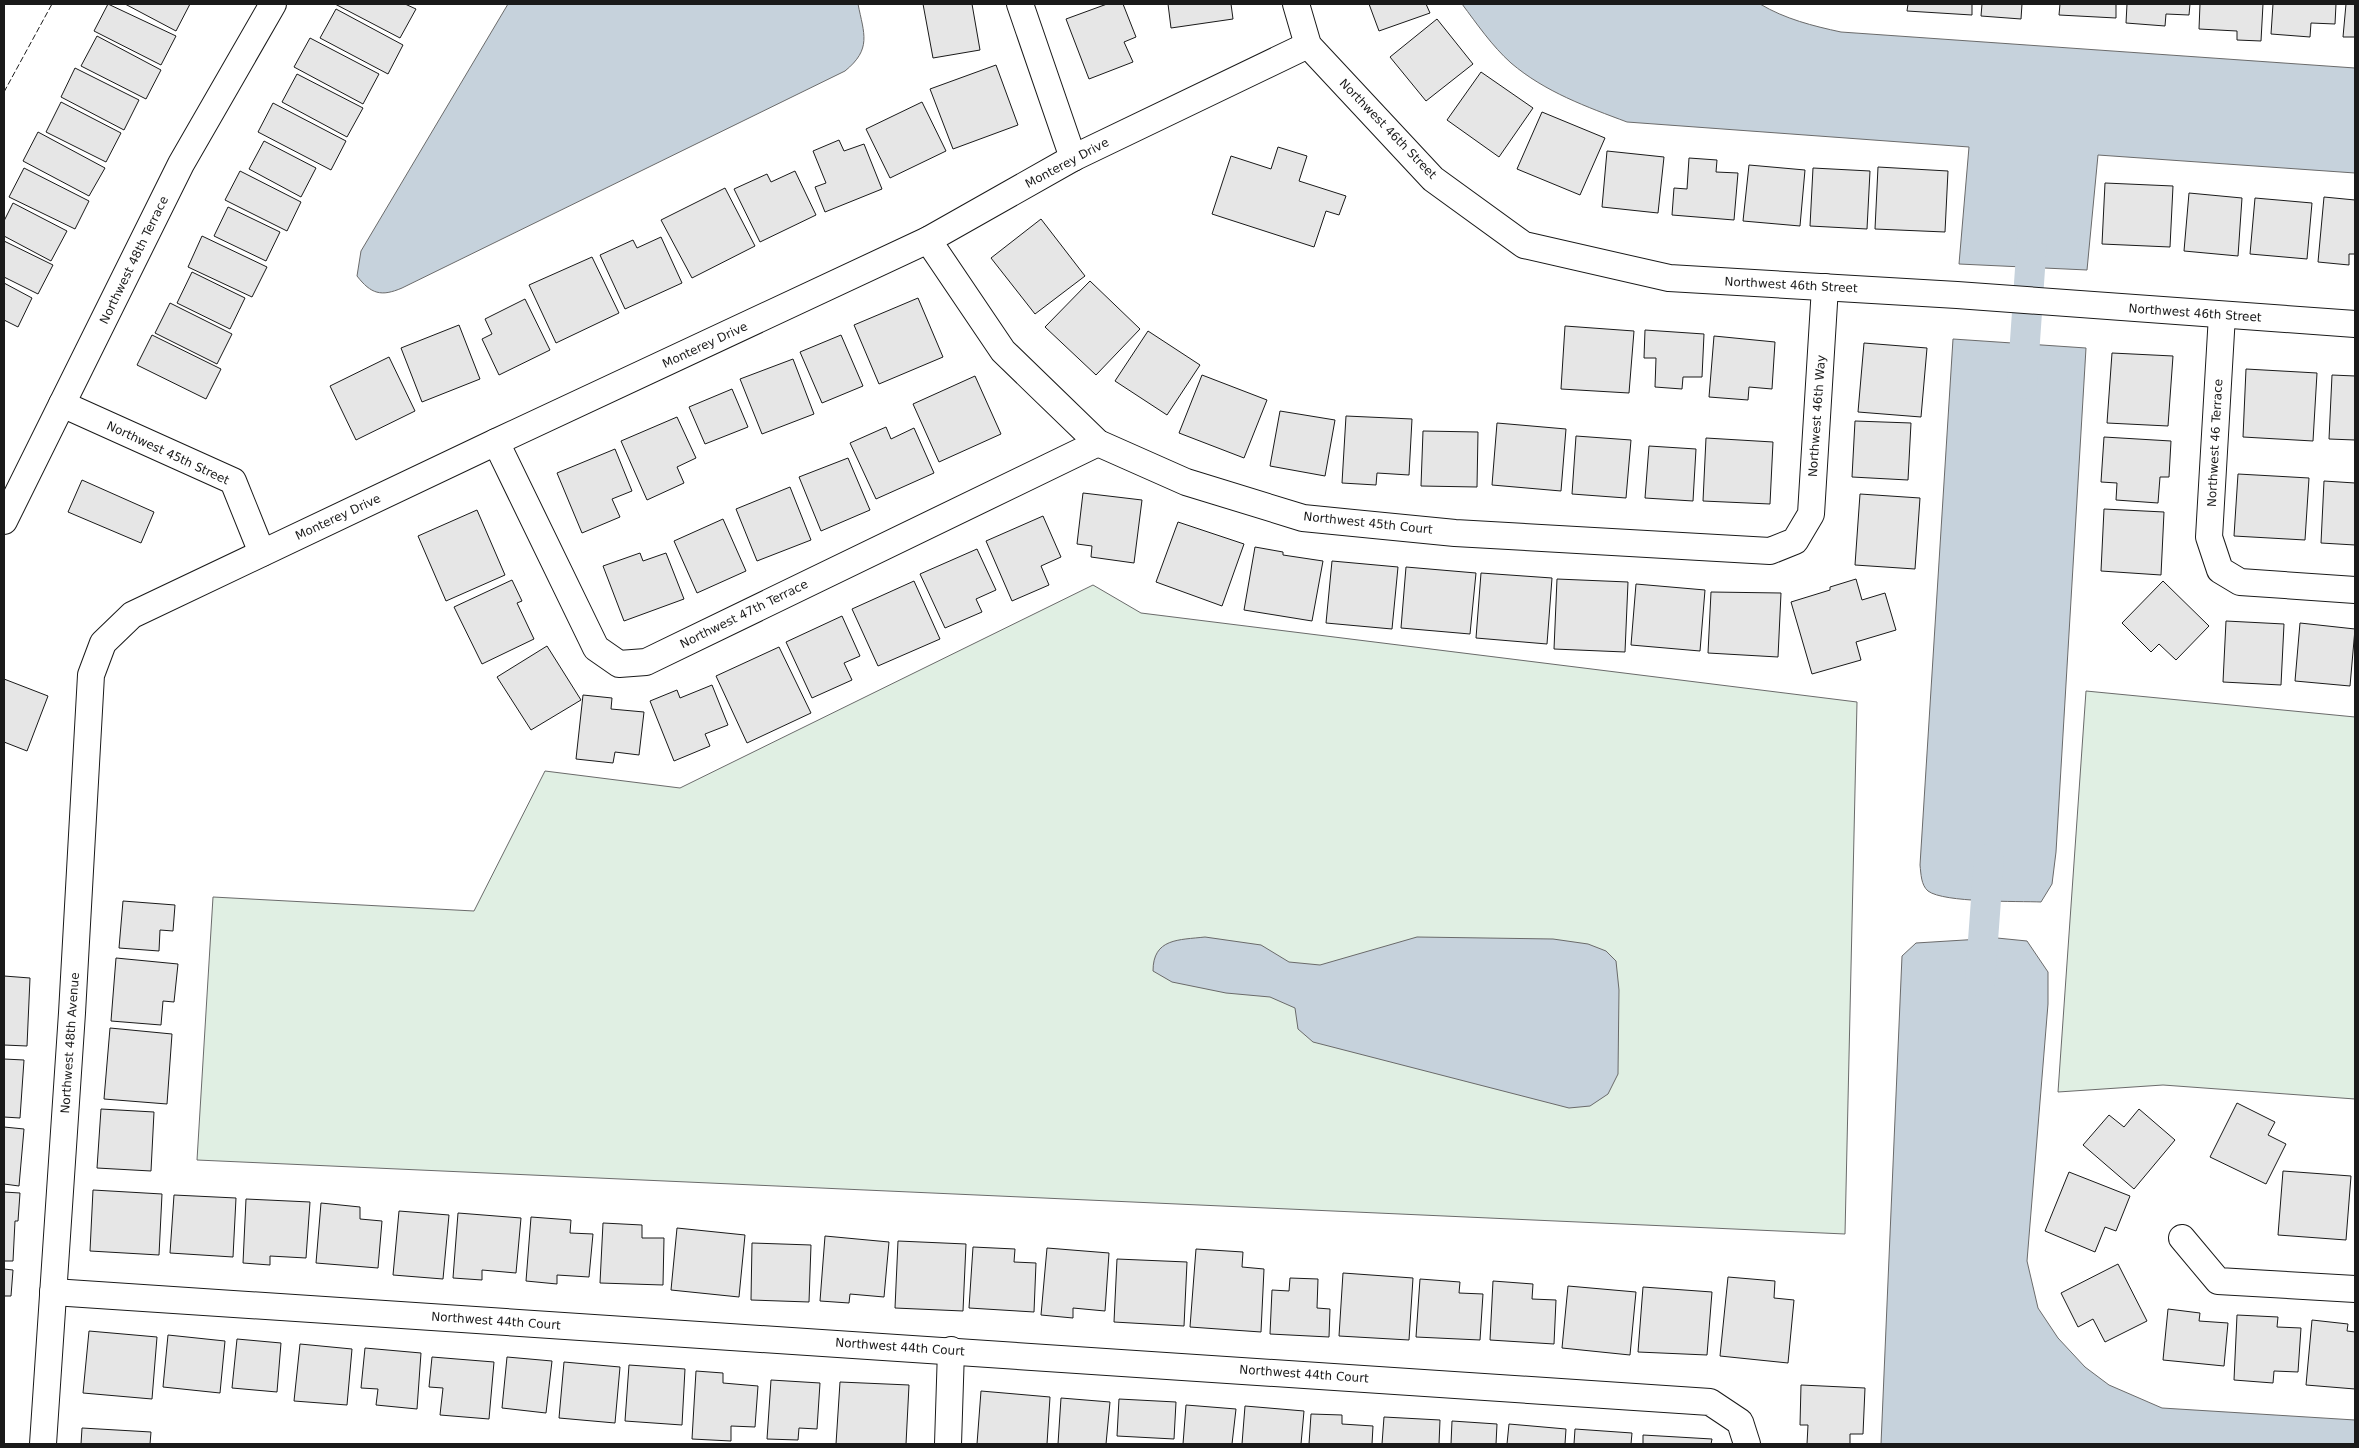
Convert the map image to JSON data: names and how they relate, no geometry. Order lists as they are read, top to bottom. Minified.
{"streets":{"street":["Northwest 46th Street","Monterey Drive","Northwest 48th Terrace","Northwest 46th Way","Northwest 46 Terrace","Northwest 45th Street","Northwest 45th Court","Northwest 47th Terrace","Northwest 48th Avenue","Northwest 44th Court"]},"crossings":[["Northwest 46th Street","Monterey Drive"],["Northwest 46th Street","Northwest 46th Way"],["Northwest 46th Street","Northwest 46 Terrace"],["Monterey Drive","Northwest 45th Street"],["Monterey Drive","Northwest 45th Court"],["Monterey Drive","Northwest 47th Terrace"],["Monterey Drive","Northwest 48th Avenue"],["Northwest 48th Terrace","Northwest 45th Street"],["Northwest 46th Way","Northwest 45th Court"],["Northwest 45th Court","Northwest 47th Terrace"],["Northwest 48th Avenue","Northwest 44th Court"]]}
